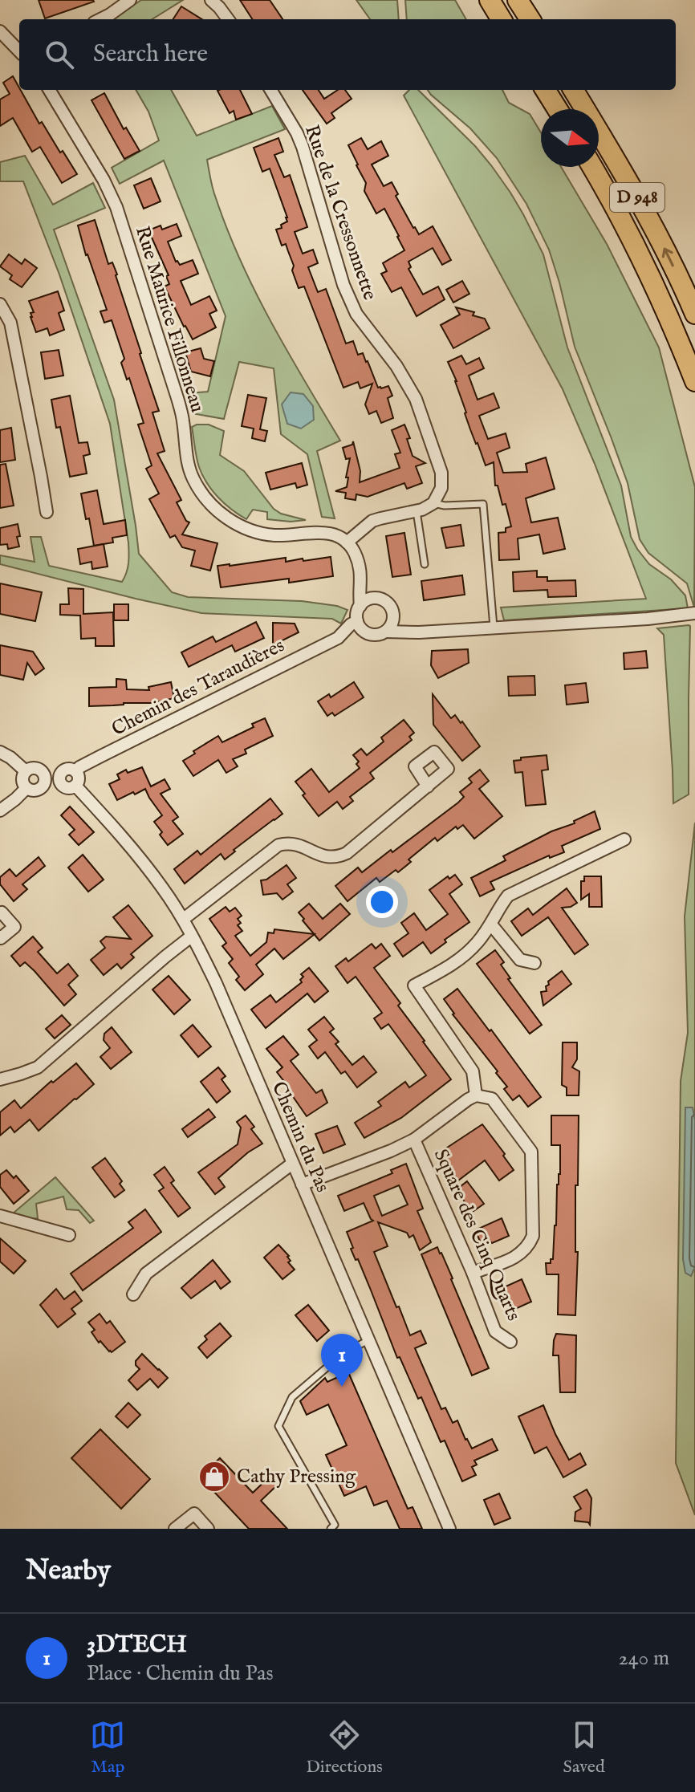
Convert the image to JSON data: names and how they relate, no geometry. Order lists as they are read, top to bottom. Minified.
{"streets":{"highway":["D 948"],"street":["Rue de la Cressonnette","Rue Maurice Fillonneau","Chemin des Taraudières","Chemin du Pas","Square des Cinq Quarts"]},"crossings":[["Chemin des Taraudières","Chemin du Pas"]],"places":{"shop":["Cathy Pressing"]},"north":"right","page":{"search":"Search here","pins":"1","heading":"Nearby","list":[{"mark":"1","name":"3DTECH","note":"Place · Chemin du Pas","value":"240 m"}],"nav":["Map","Directions","Saved"]}}
